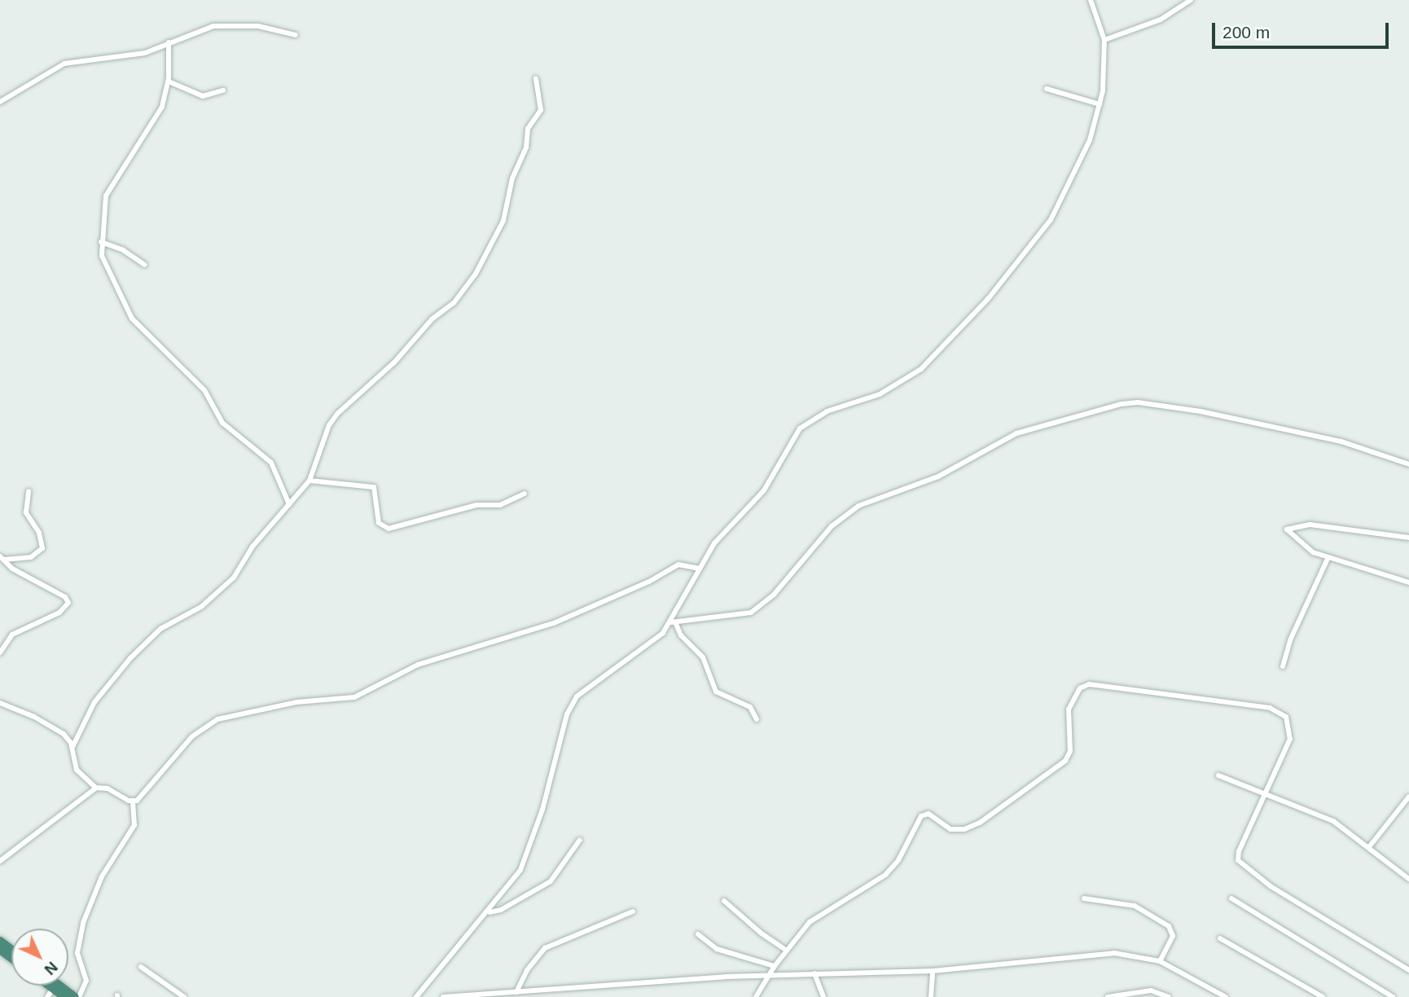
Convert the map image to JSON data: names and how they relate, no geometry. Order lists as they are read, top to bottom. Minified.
{"scale_bar":"200 m","north":"bottom right"}
